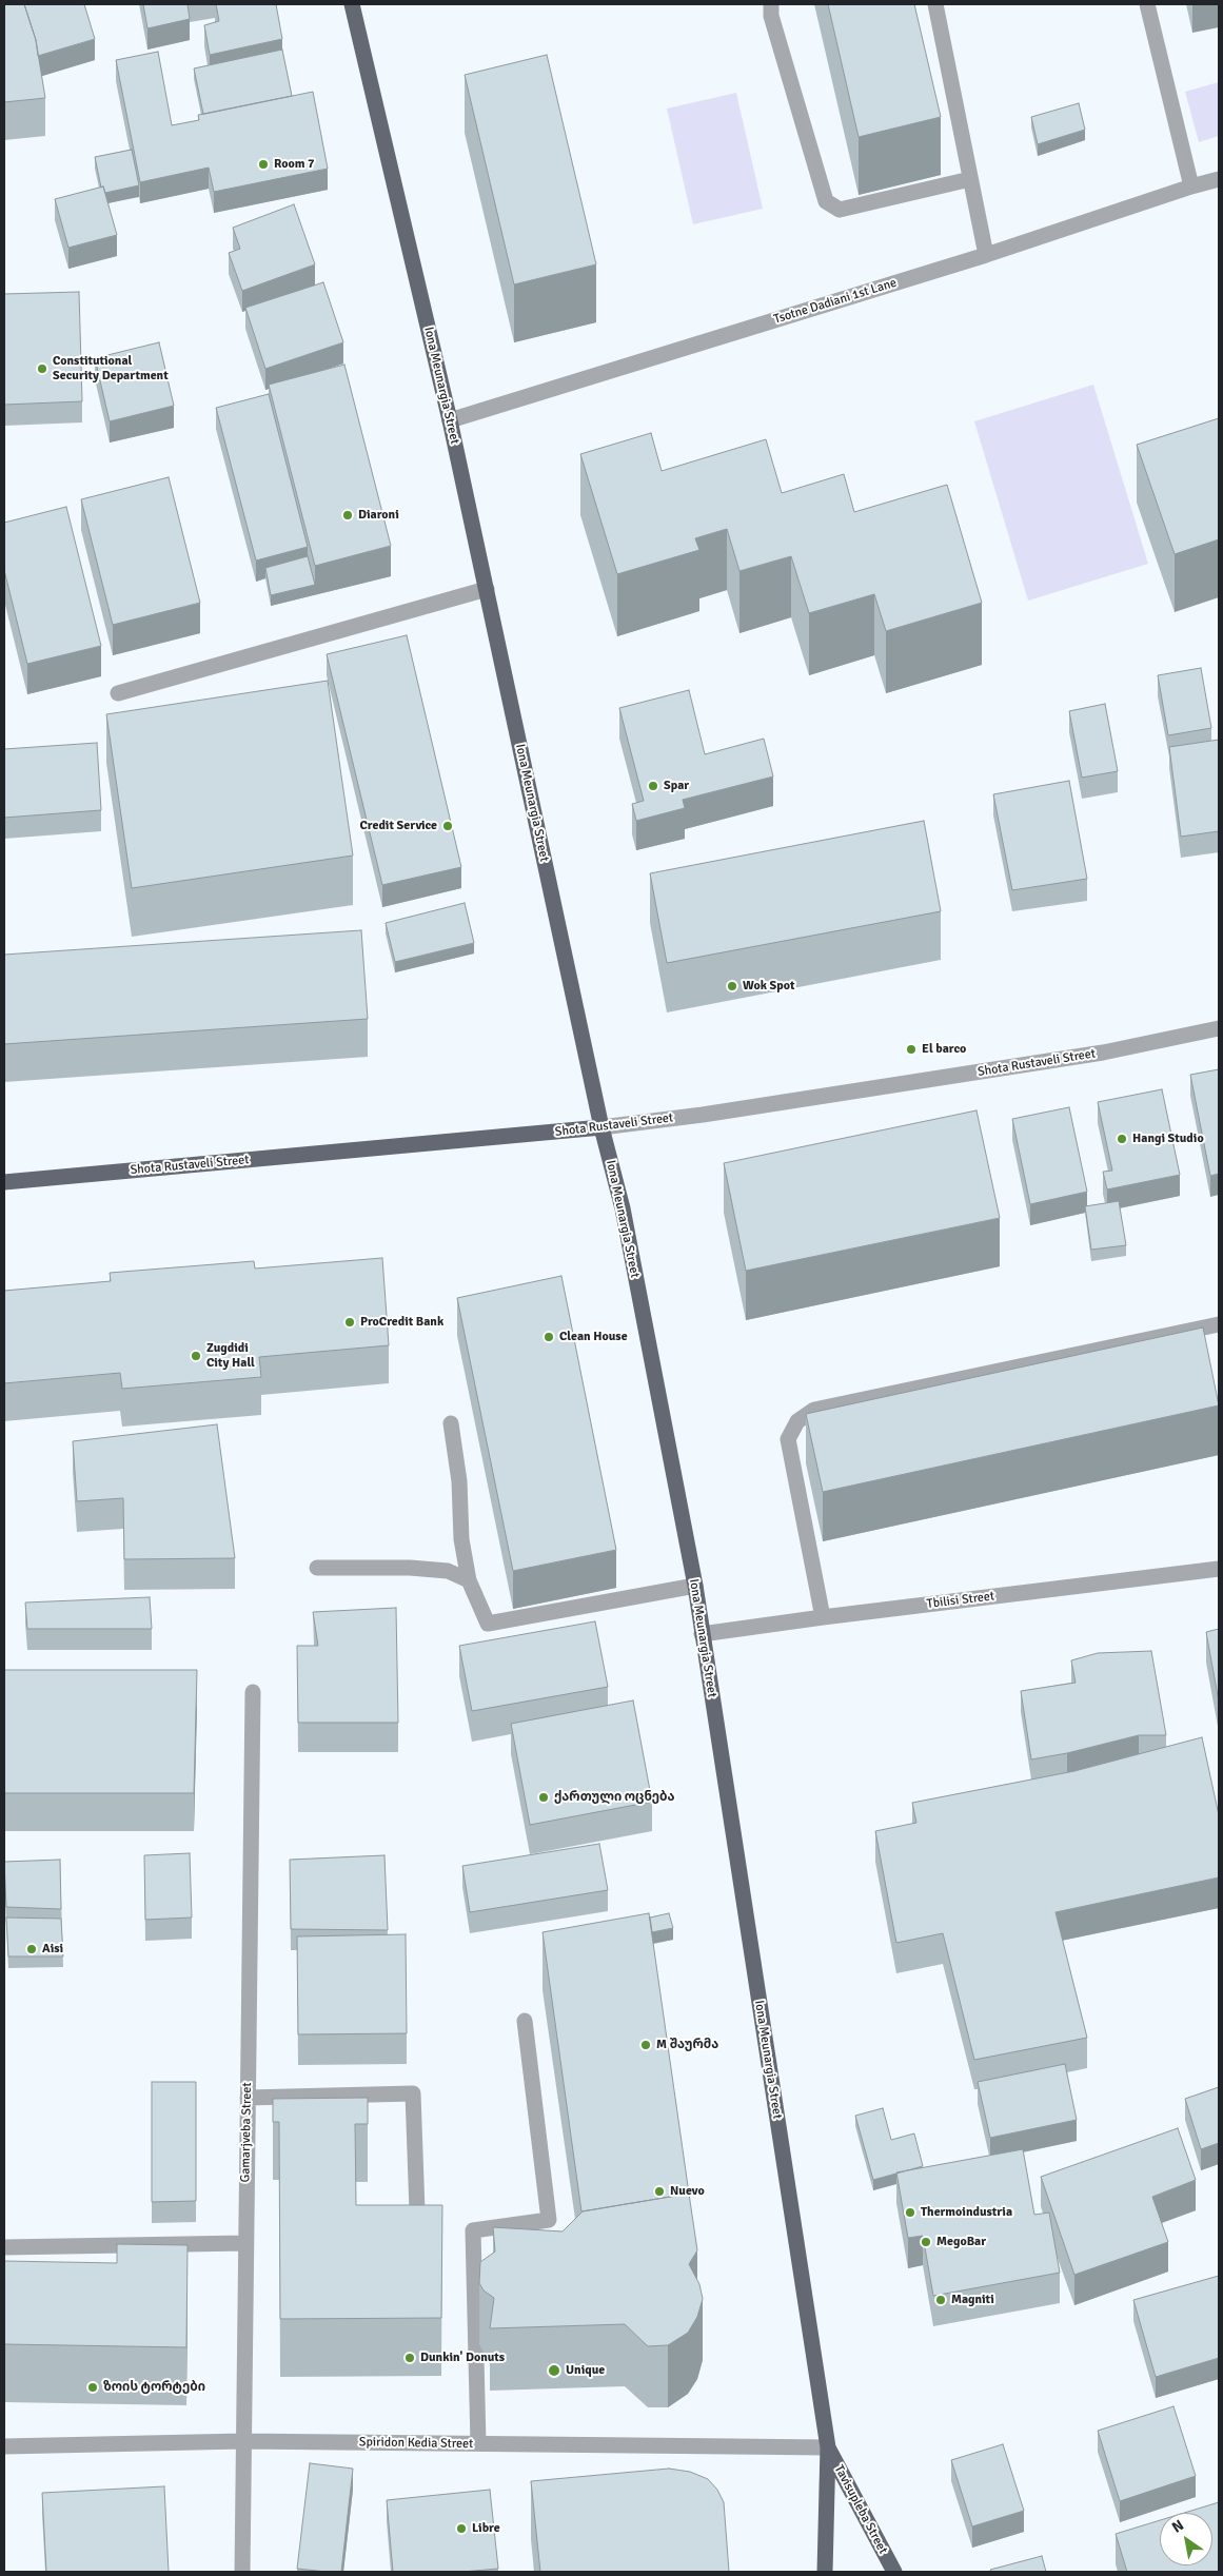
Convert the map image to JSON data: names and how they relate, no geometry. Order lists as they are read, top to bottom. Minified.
{"streets":{"main road":["Iona Meunargia Street","Shota Rustaveli Street","Tavisupleba Street"],"street":["Tsotne Dadiani 1st Lane","Tbilisi Street","Gamarjveba Street","Spiridon Kedia Street"]},"crossings":[["Tsotne Dadiani 1st Lane","Iona Meunargia Street"],["Iona Meunargia Street","Shota Rustaveli Street"],["Iona Meunargia Street","Tbilisi Street"],["Iona Meunargia Street","Spiridon Kedia Street"],["Iona Meunargia Street","Tavisupleba Street"],["Gamarjveba Street","Spiridon Kedia Street"],["Spiridon Kedia Street","Tavisupleba Street"]],"places":["Room 7","Constitutional Security Department","Diaroni","Spar","Credit Service","Wok Spot","El barco","Hangi Studio","ProCredit Bank","Clean House","Zugdidi City Hall","ქართული ოცნება","Aisi","M შაურმა","Nuevo","Thermoindustria","MegoBar","Magniti","Dunkin' Donuts","Unique","ზოის ტორტები","Libre"],"north":"top left"}
